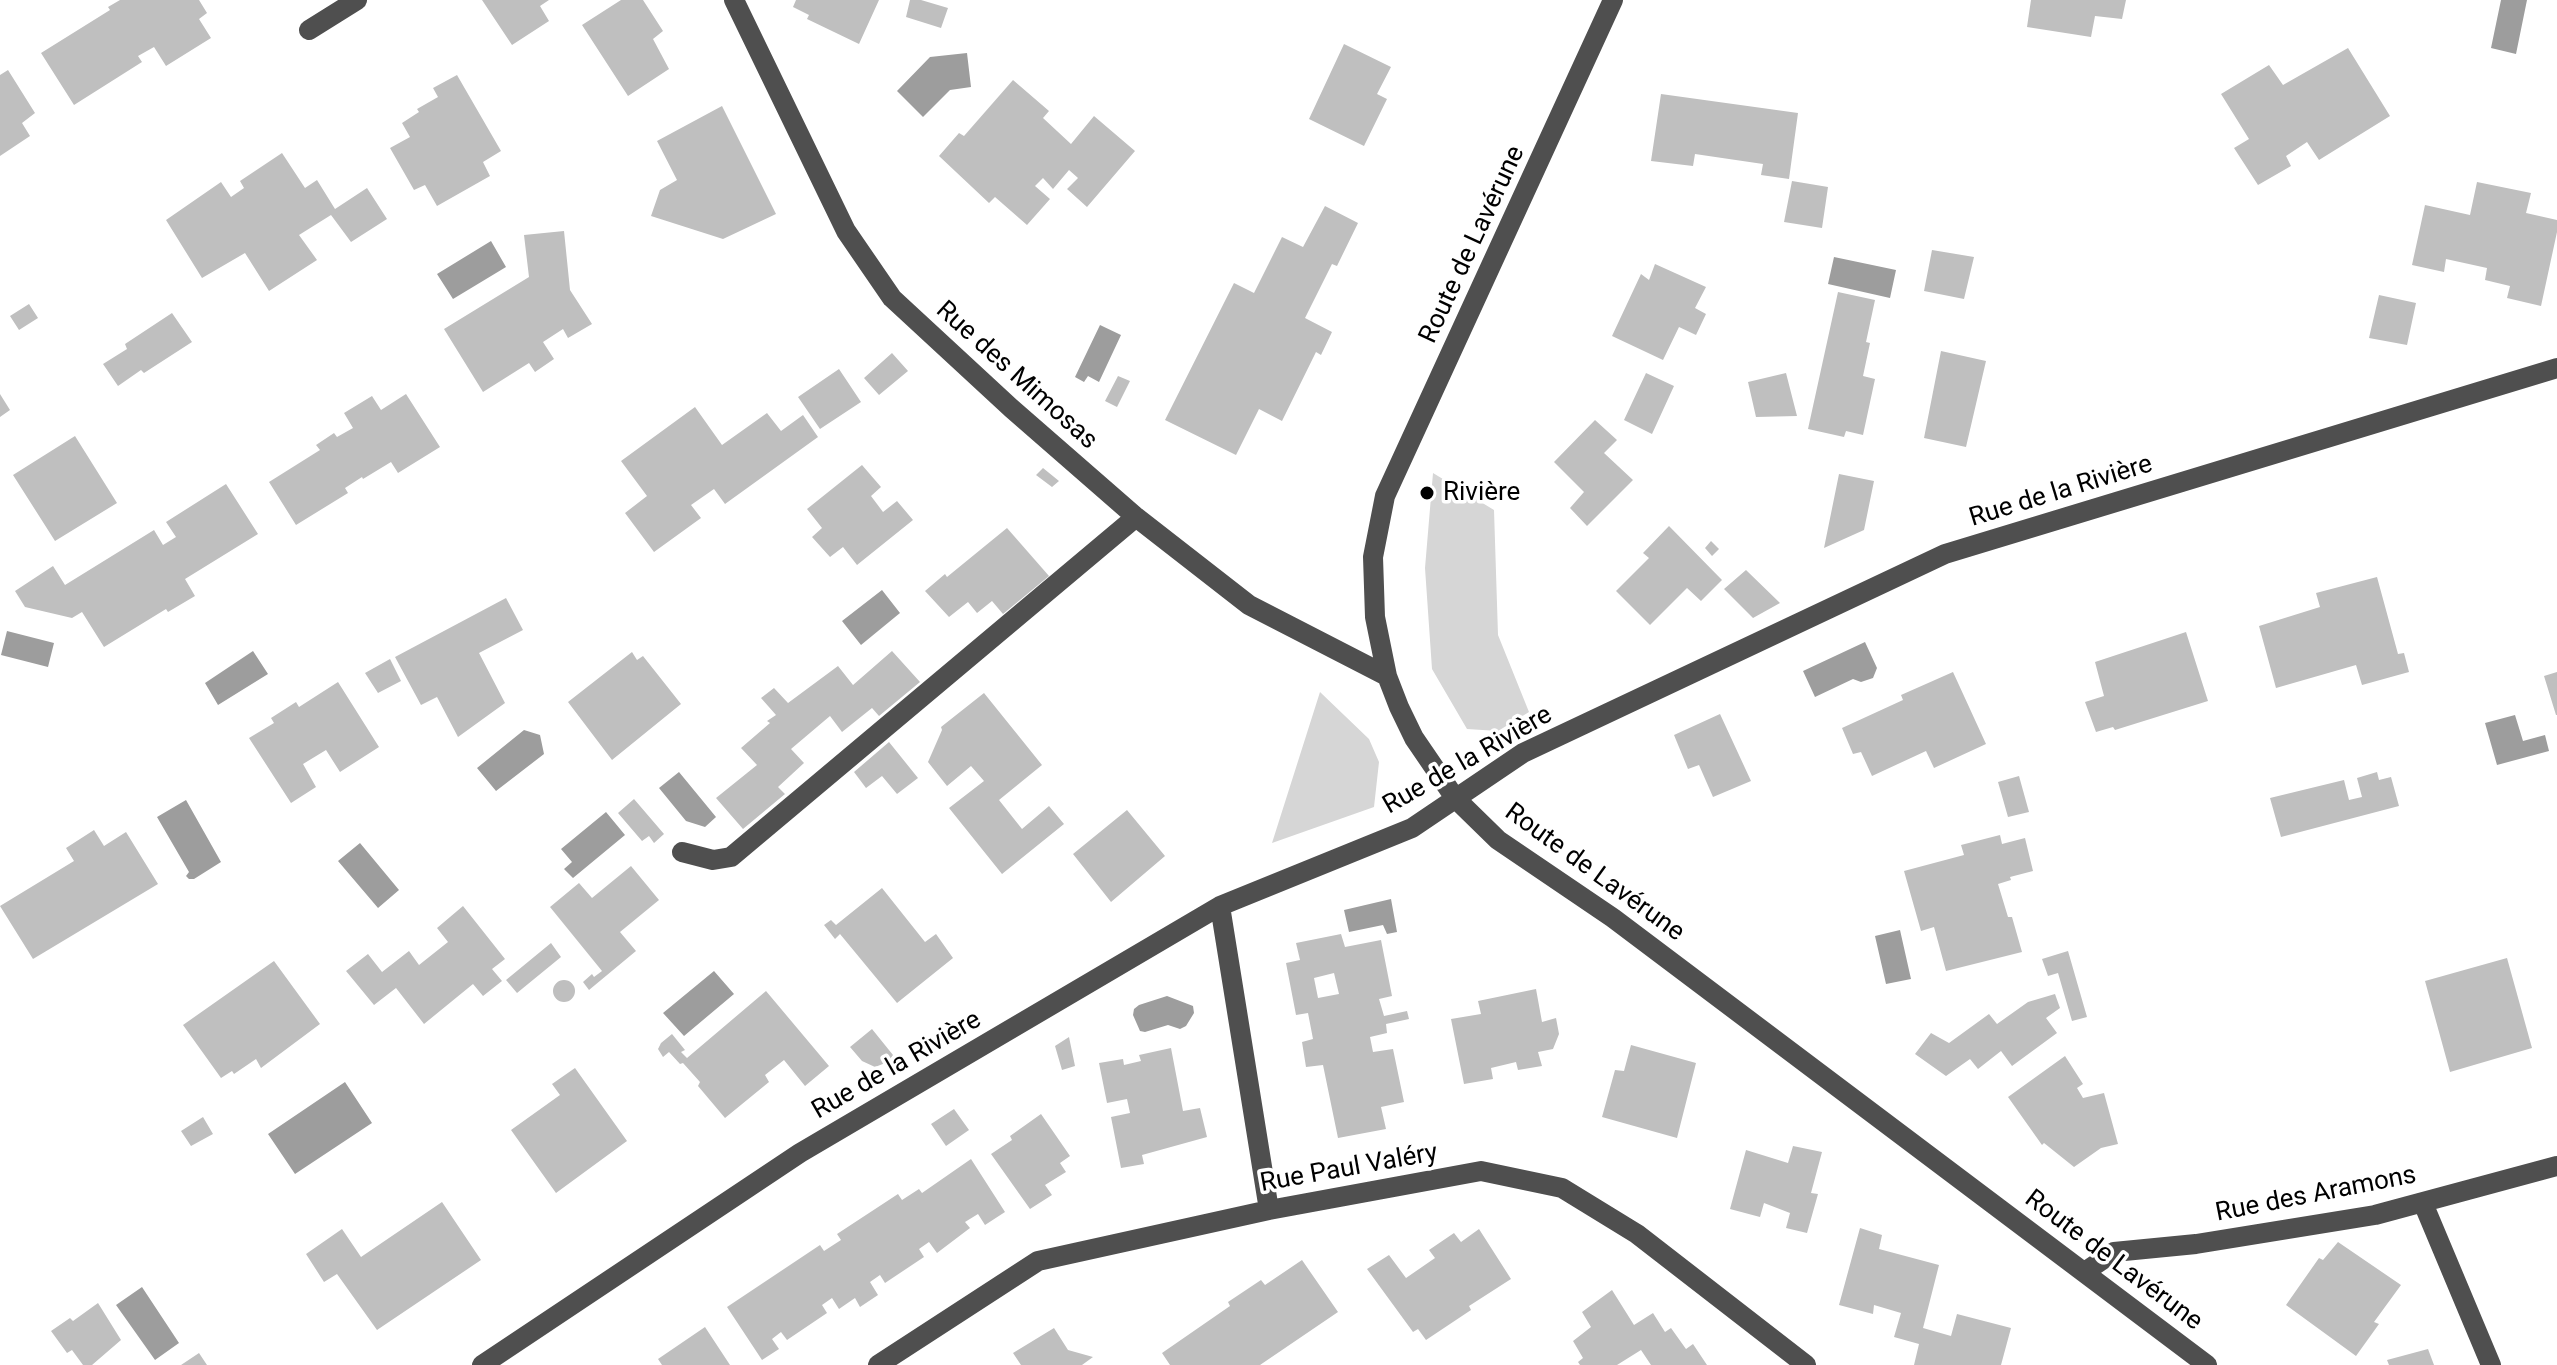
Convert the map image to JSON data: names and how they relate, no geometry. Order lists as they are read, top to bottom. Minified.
{"streets":{"street":["Route de Lavérune","Rue des Mimosas","Rue de la Rivière","Rue Paul Valéry","Rue des Aramons"]},"crossings":[["Route de Lavérune","Rue des Mimosas"],["Route de Lavérune","Rue de la Rivière"],["Route de Lavérune","Rue des Aramons"]],"places":["Rivière"]}
